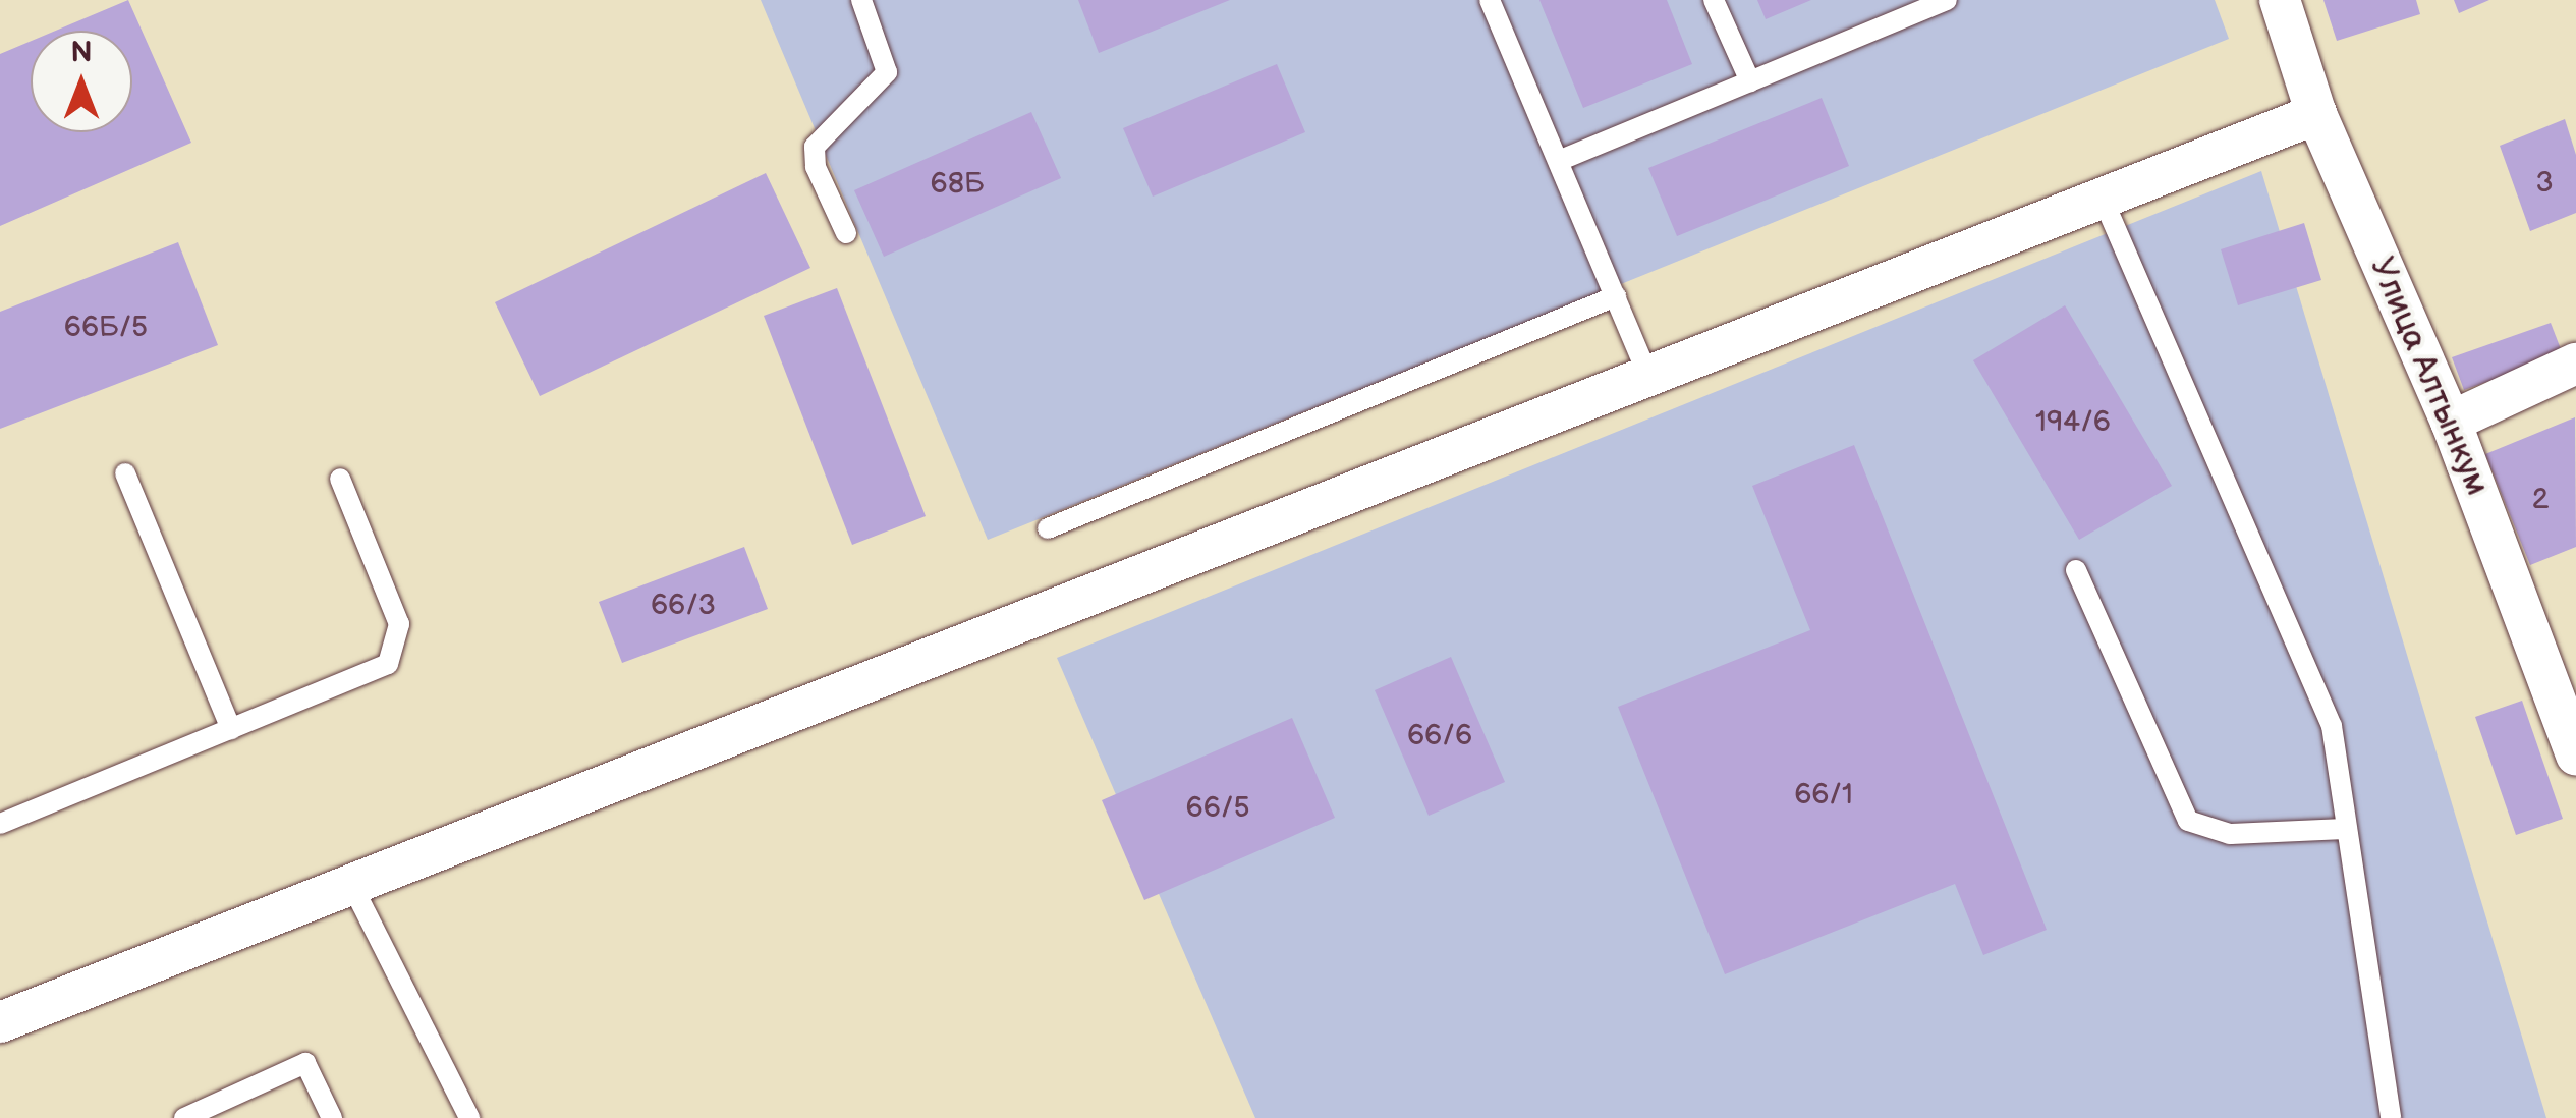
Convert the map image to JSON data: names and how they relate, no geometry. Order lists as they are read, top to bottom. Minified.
{"streets":{"street":["Улица Алтынкум"]},"house_numbers":["3","68Б","66Б/5","194/6","2","66/3","66/6","66/1","66/5"],"north":"top"}
